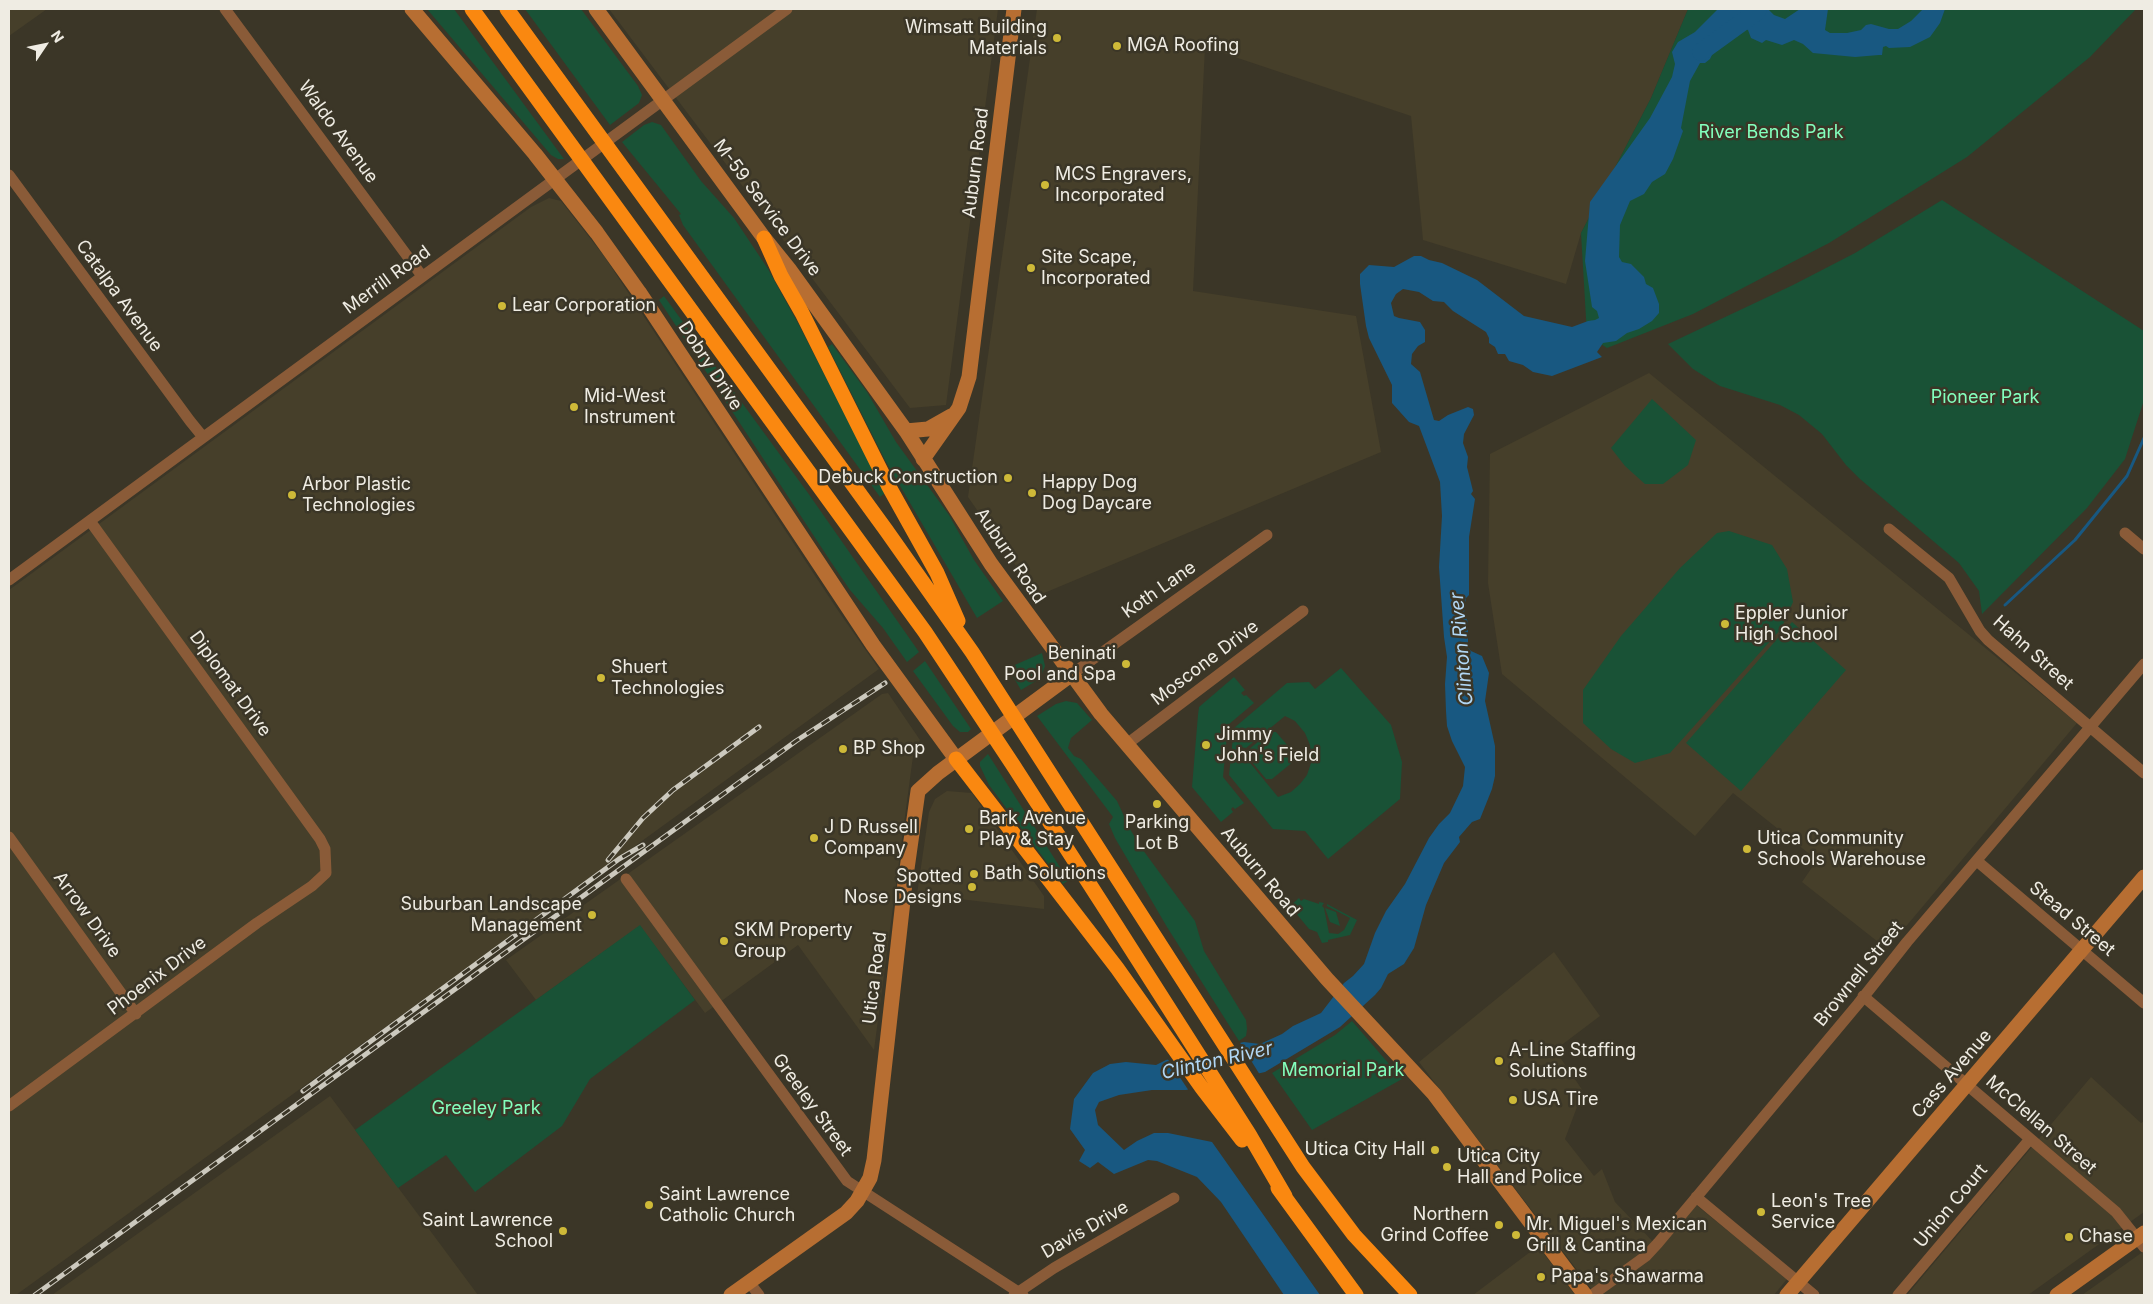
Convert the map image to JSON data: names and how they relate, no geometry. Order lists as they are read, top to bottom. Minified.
{"streets":{"street":["Waldo Avenue","Auburn Road","M-59 Service Drive","Merrill Road","Catalpa Avenue","Dobry Drive","Koth Lane","Hahn Street","Moscone Drive","Diplomat Drive","Arrow Drive","Stead Street","Brownell Street","Phoenix Drive","Utica Road","Cass Avenue","Greeley Street","McClellan Street","Union Court","Davis Drive"]},"crossings":[["Waldo Avenue","Merrill Road"],["Auburn Road","M-59 Service Drive"],["Auburn Road","Koth Lane"],["Auburn Road","Moscone Drive"],["Auburn Road","Utica Road"],["M-59 Service Drive","Merrill Road"],["Merrill Road","Catalpa Avenue"],["Merrill Road","Dobry Drive"],["Merrill Road","Diplomat Drive"],["Dobry Drive","Utica Road"],["Koth Lane","Utica Road"],["Hahn Street","Brownell Street"],["Diplomat Drive","Phoenix Drive"],["Arrow Drive","Phoenix Drive"],["Stead Street","Brownell Street"],["Stead Street","Cass Avenue"],["Brownell Street","McClellan Street"],["Utica Road","Greeley Street"],["Cass Avenue","McClellan Street"],["Greeley Street","Davis Drive"],["McClellan Street","Union Court"]],"water":["Clinton River"],"parks":["River Bends Park","Pioneer Park","Memorial Park","Greeley Park"],"places":["Wimsatt Building Materials","MGA Roofing","MCS Engravers, Incorporated","Site Scape, Incorporated","Lear Corporation","Mid-West Instrument","Debuck Construction","Happy Dog Dog Daycare","Arbor Plastic Technologies","Eppler Junior High School","Beninati Pool and Spa","Shuert Technologies","Jimmy John's Field","BP Shop","Parking Lot B","Bark Avenue Play & Stay","J D Russell Company","Utica Community Schools Warehouse","Bath Solutions","Spotted Nose Designs","Suburban Landscape Management","SKM Property Group","A-Line Staffing Solutions","USA Tire","Utica City Hall","Utica City Hall and Police","Saint Lawrence Catholic Church","Leon's Tree Service","Northern Grind Coffee","Saint Lawrence School","Mr. Miguel's Mexican Grill & Cantina","Chase","Papa's Shawarma"],"north":"top right"}
